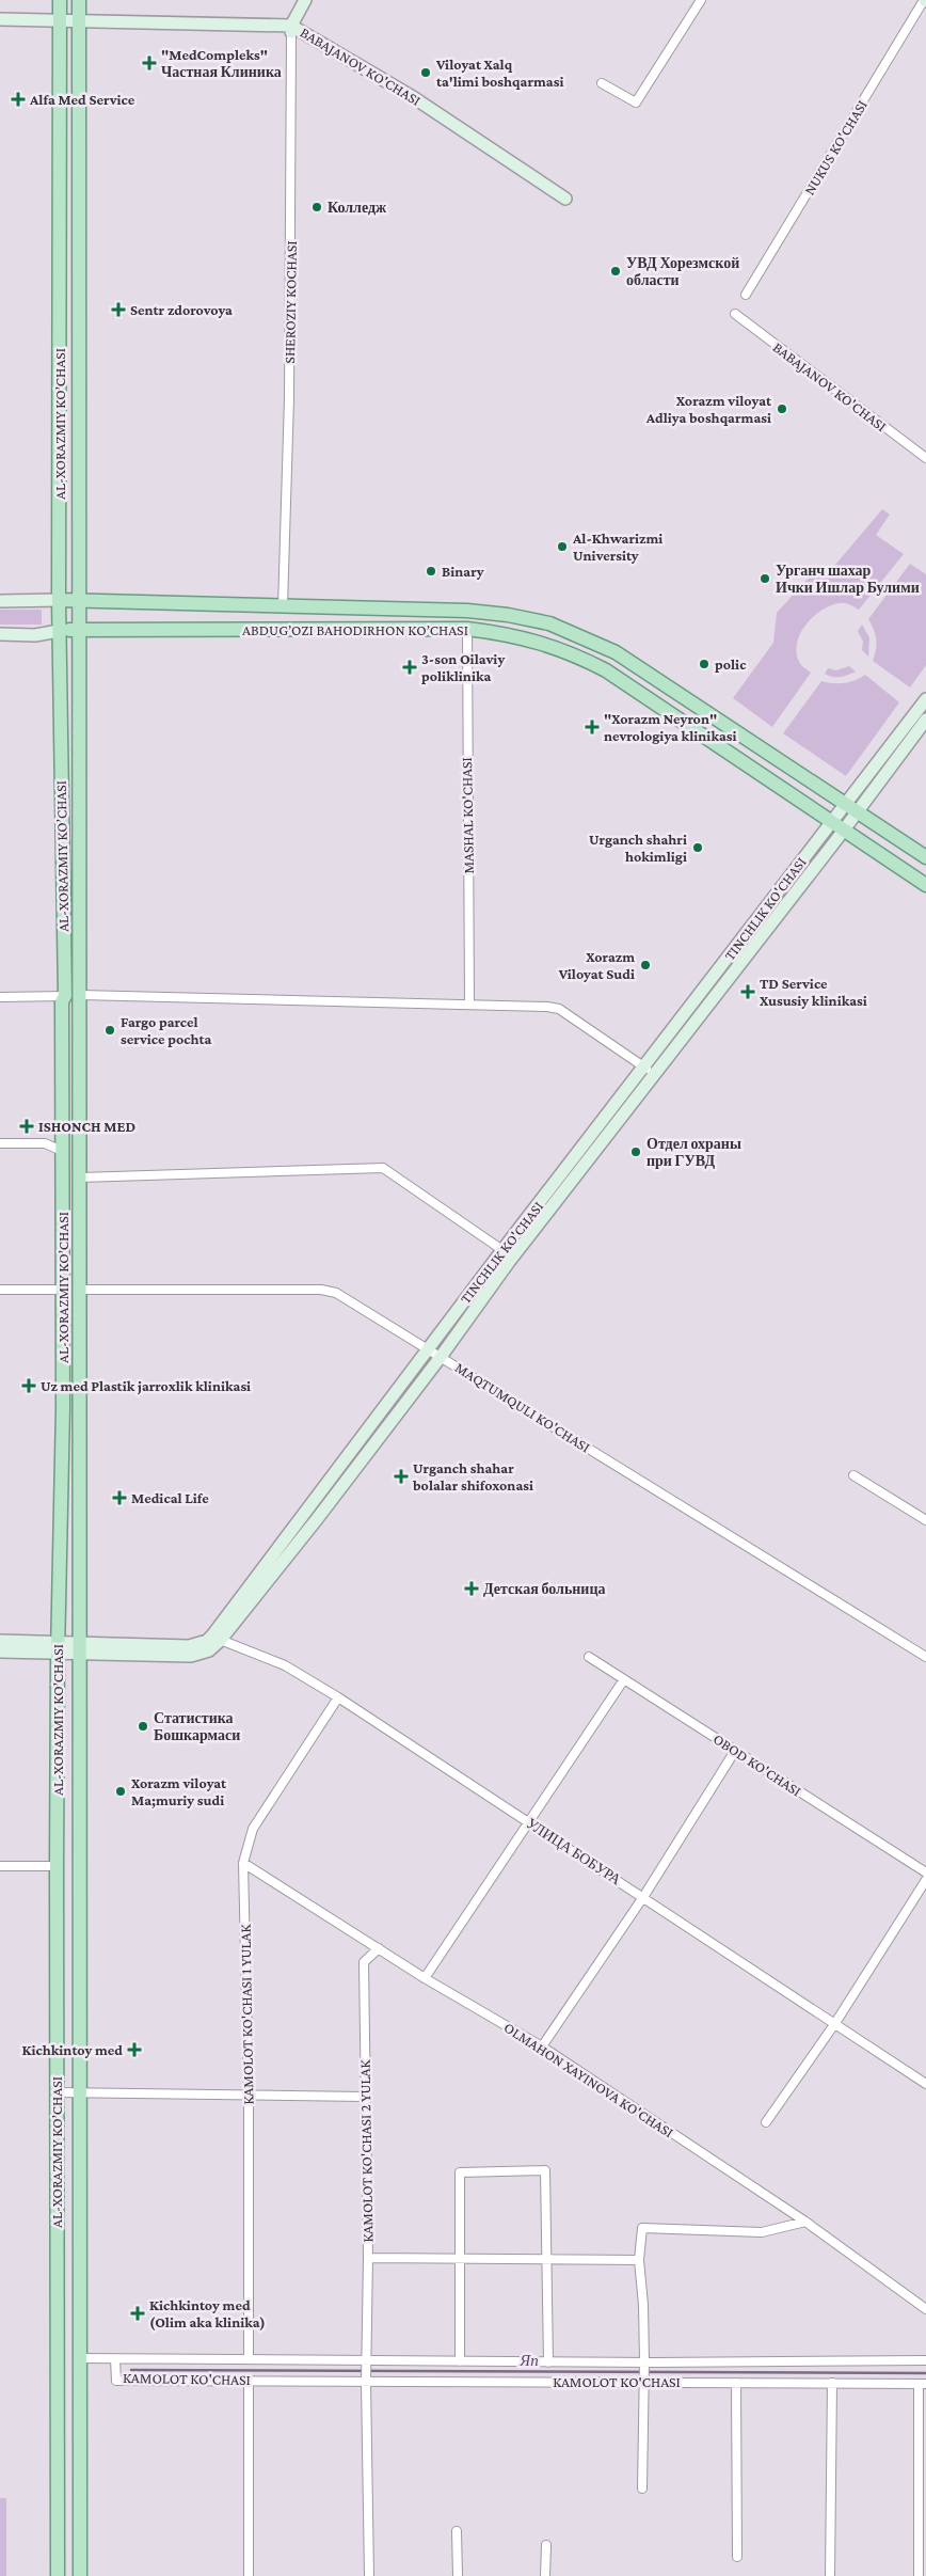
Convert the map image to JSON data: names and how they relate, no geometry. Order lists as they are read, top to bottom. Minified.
{"streets":{"main road":["BABAJANOV KO'CHASI","SHEROZIY KOCHASI","AL-XORAZMIY KO’CHASI","ABDUG’OZI BAHODIRHON KO’CHASI","TINCHLIK KO'CHASI"],"street":["NUKUS KO'CHASI","MASHAL KO'CHASI","MAQTUMQULI KO'CHASI","OBOD KO'CHASI","УЛИЦА БОБУРА","KAMOLOT KO'CHASI 1 YULAK","OLMAHON XAYINOVA KO'CHASI","KAMOLOT KO'CHASI 2 YULAK","KAMOLOT KO'CHASI"]},"crossings":[["BABAJANOV KO'CHASI","SHEROZIY KOCHASI"],["BABAJANOV KO'CHASI","AL-XORAZMIY KO’CHASI"],["SHEROZIY KOCHASI","ABDUG’OZI BAHODIRHON KO’CHASI"],["AL-XORAZMIY KO’CHASI","ABDUG’OZI BAHODIRHON KO’CHASI"],["AL-XORAZMIY KO’CHASI","TINCHLIK KO'CHASI"],["AL-XORAZMIY KO’CHASI","MAQTUMQULI KO'CHASI"],["ABDUG’OZI BAHODIRHON KO’CHASI","MASHAL KO'CHASI"],["ABDUG’OZI BAHODIRHON KO’CHASI","TINCHLIK KO'CHASI"],["TINCHLIK KO'CHASI","MAQTUMQULI KO'CHASI"],["TINCHLIK KO'CHASI","УЛИЦА БОБУРА"],["УЛИЦА БОБУРА","KAMOLOT KO'CHASI 1 YULAK"],["KAMOLOT KO'CHASI 1 YULAK","OLMAHON XAYINOVA KO'CHASI"],["KAMOLOT KO'CHASI 1 YULAK","KAMOLOT KO'CHASI"],["OLMAHON XAYINOVA KO'CHASI","KAMOLOT KO'CHASI 2 YULAK"],["KAMOLOT KO'CHASI 2 YULAK","KAMOLOT KO'CHASI"]],"water":["Яп"],"places":{"health":["\"MedCompleks\" Частная Клиника","Alfa Med Service","Sentr zdorovoya","3-son Oilaviy poliklinika","\"Xorazm Neyron\" nevrologiya klinikasi","TD Service Xususiy klinikasi","ISHONCH MED","Uz med Plastik jarroxlik klinikasi","Urganch shahar bolalar shifoxonasi","Medical Life","Детская больница","Kichkintoy med","Kichkintoy med (Olim aka klinika)"],"other":["Viloyat Xalq ta'limi boshqarmasi","Колледж","УВД Хорезмской области","Xorazm viloyat Adliya boshqarmasi","Al-Khwarizmi University","Binary","Урганч шахар Ички Ишлар Булими","polic","Urganch shahri hokimligi","Xorazm Viloyat Sudi","Fargo parcel service pochta","Отдел охраны при ГУВД","Статистика Бошкармаси","Xorazm viloyat Ma;muriy sudi"]}}
